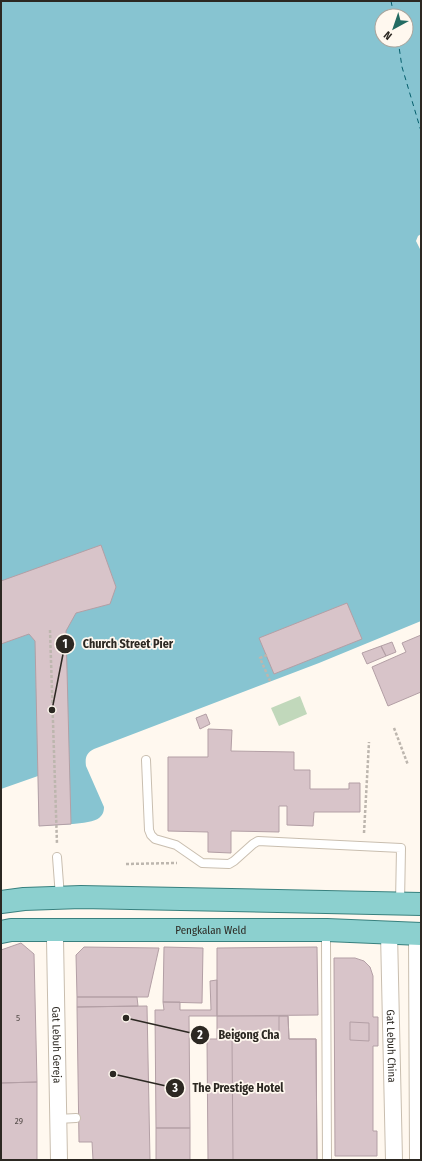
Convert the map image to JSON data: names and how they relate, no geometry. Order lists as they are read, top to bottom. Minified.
{"streets":{"main road":["Pengkalan Weld"],"street":["Gat Lebuh Gereja","Gat Lebuh China"]},"crossings":[["Pengkalan Weld","Gat Lebuh Gereja"],["Pengkalan Weld","Gat Lebuh China"]],"places":["Church Street Pier","Beigong Cha","The Prestige Hotel"],"house_numbers":["5","29"],"north":"bottom left"}
